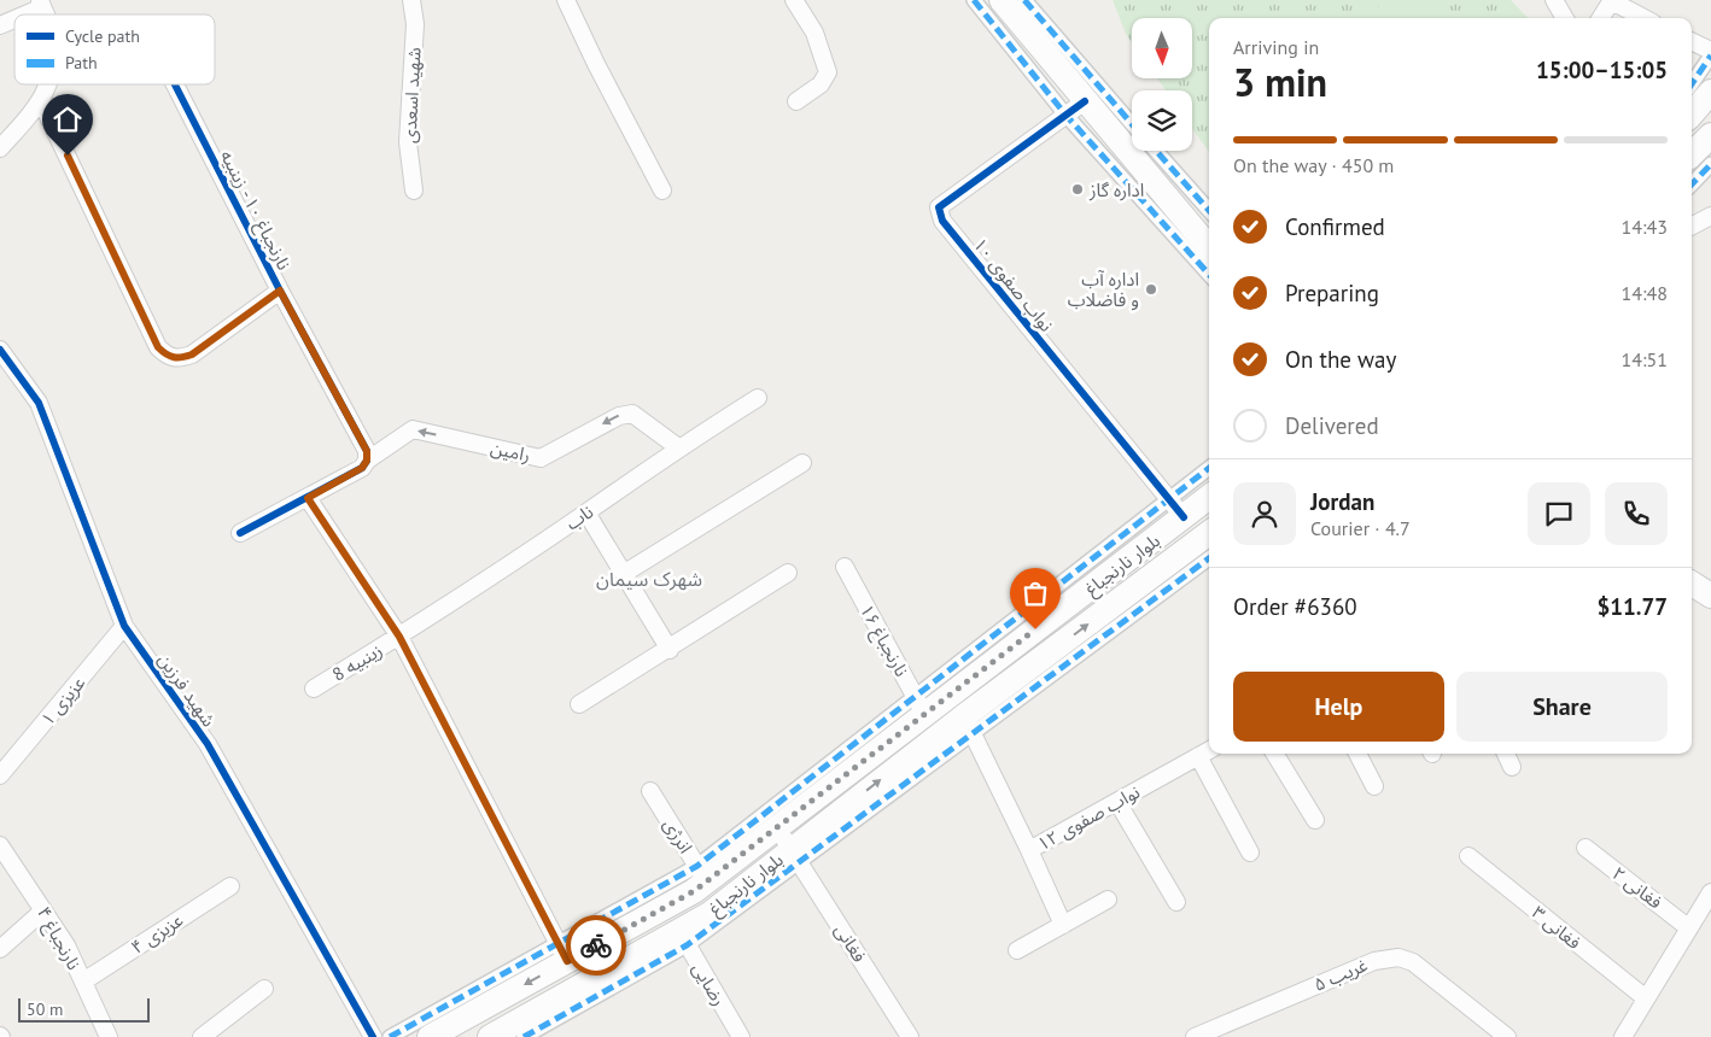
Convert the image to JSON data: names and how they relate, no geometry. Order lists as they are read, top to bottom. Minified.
{"streets":{"main road":["بلوار نارنجباغ"],"street":["شهید اسعدی","نارنجباغ ۱۰ - زینبیه","نواب صفوی ۱۰","رامین","ناب","نارنجباغ ۱۶","زینبیه 8","شهید فرزین","عزیزی ۱","نواب صفوی ۱۲","انرژی","فغانی ۲","فغانی ۳","عزیزی ۴","نارنجباغ ۴","فغانی","غریب ۵","رضایی"]},"crossings":[["نارنجباغ ۱۰ - زینبیه","رامین"],["نواب صفوی ۱۰","بلوار نارنجباغ"],["رامین","ناب"],["ناب","زینبیه 8"],["بلوار نارنجباغ","نارنجباغ ۱۶"],["بلوار نارنجباغ","نواب صفوی ۱۲"],["بلوار نارنجباغ","انرژی"],["بلوار نارنجباغ","فغانی"],["بلوار نارنجباغ","رضایی"],["شهید فرزین","عزیزی ۱"],["عزیزی ۴","نارنجباغ ۴"]],"one_way":["رامین"],"districts":["شهرک سیمان"],"places":["اداره گاز","اداره آب و فاضلاب"],"legend":["Cycle path","Path"],"scale_bar":"50 m","north":"bottom","page":{"heading":["3 min","Arriving in","15:00–15:05"],"panel":["Jordan","Courier · 4.7","Order #6360","$11.77"],"bar":"On the way · 450 m","list":[["Confirmed","14:43"],["Preparing","14:48"],["On the way","14:51"],"Delivered"],"buttons":["Help","Share"],"scale":"50 m"}}
